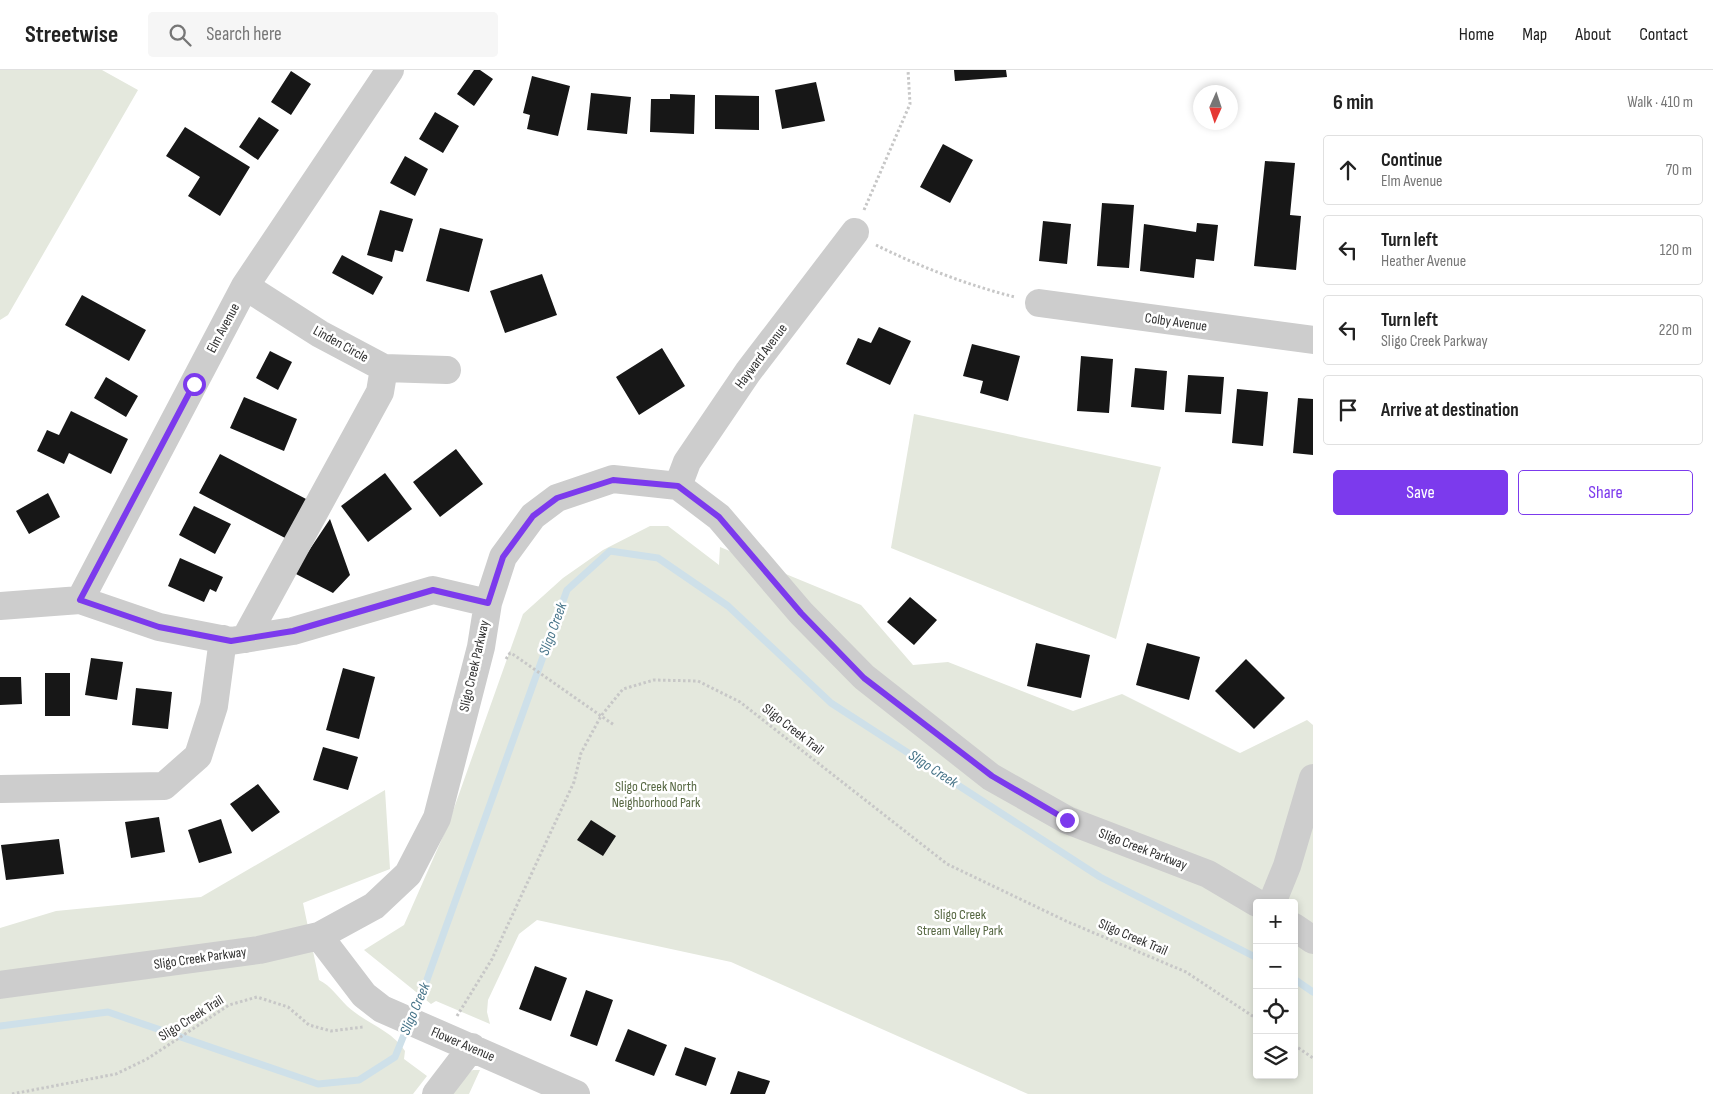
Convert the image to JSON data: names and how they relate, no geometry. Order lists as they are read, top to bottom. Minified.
{"streets":{"street":["Colby Avenue","Elm Avenue","Linden Circle","Hayward Avenue","Sligo Creek Parkway","Flower Avenue"],"path":["Sligo Creek Trail"]},"crossings":[["Elm Avenue","Linden Circle"],["Hayward Avenue","Sligo Creek Parkway"],["Sligo Creek Parkway","Flower Avenue"],["Sligo Creek Trail","Flower Avenue"]],"water":["Sligo Creek"],"parks":["Sligo Creek North Neighborhood Park","Sligo Creek Stream Valley Park"],"north":"bottom","page":{"header":"Streetwise","search":"Search here","nav":["Home","Map","About","Contact"],"heading":["6 min","Walk · 410 m"],"list":[["Continue","Elm Avenue","70 m"],["Turn left","Heather Avenue","120 m"],["Turn left","Sligo Creek Parkway","220 m"],"Arrive at destination"],"buttons":["Save","Share"],"map_buttons":["+","−"]}}
